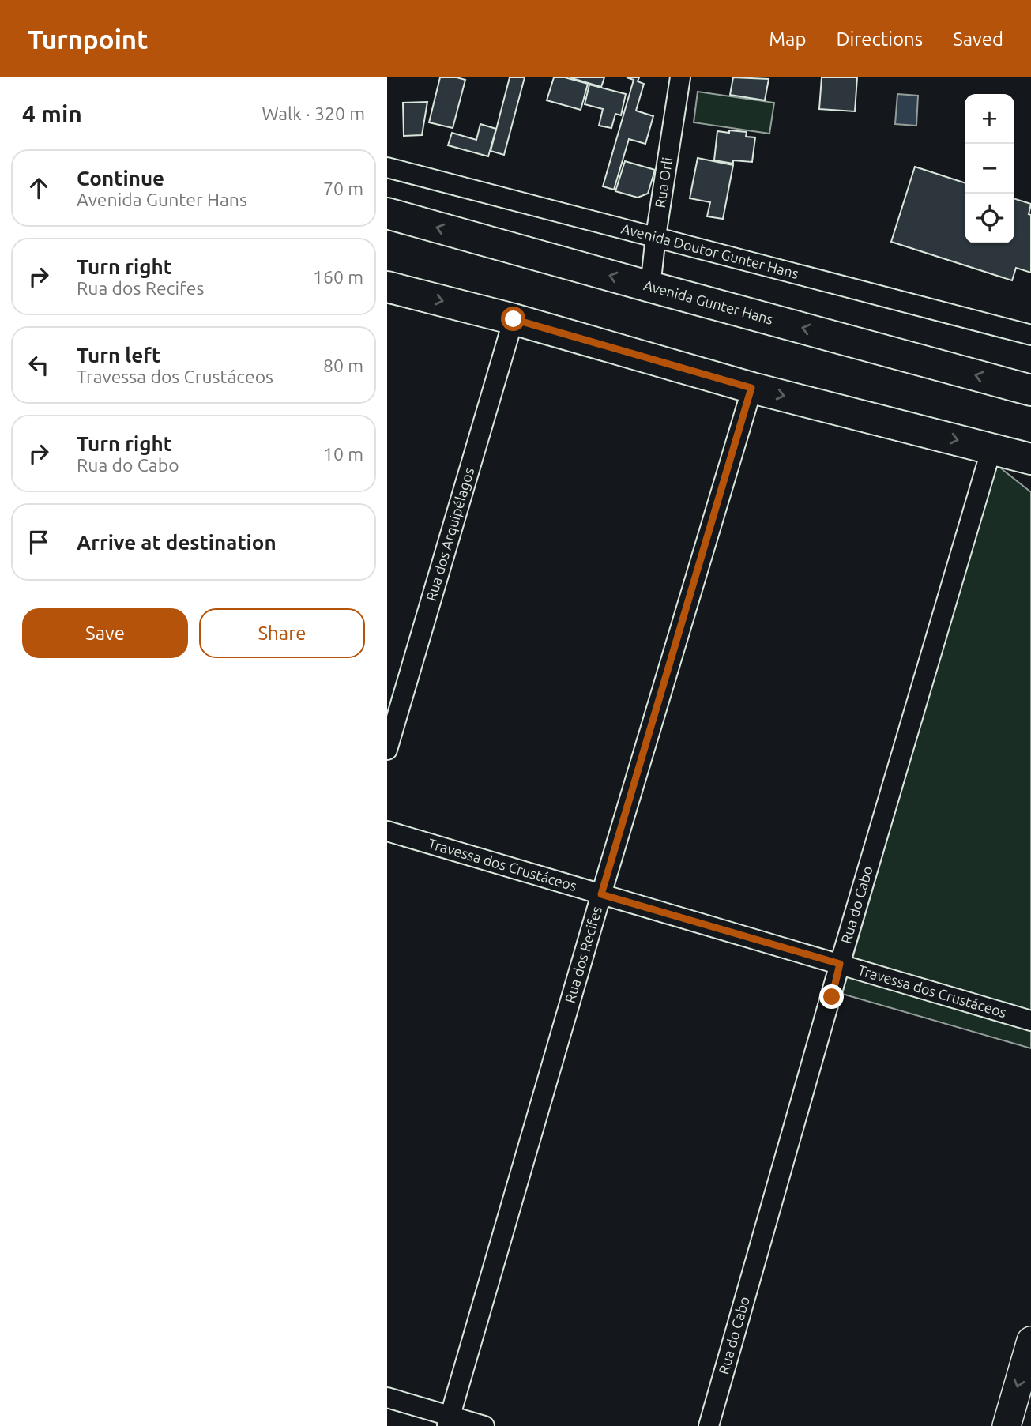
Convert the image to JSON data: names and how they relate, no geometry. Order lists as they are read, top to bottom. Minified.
{"streets":{"main road":["Avenida Gunter Hans"],"street":["Rua Orli","Avenida Doutor Gunter Hans","Rua dos Arquipélagos","Travessa dos Crustáceos","Rua do Cabo","Rua dos Recifes"]},"crossings":[["Rua Orli","Avenida Doutor Gunter Hans"],["Rua Orli","Avenida Gunter Hans"],["Travessa dos Crustáceos","Rua do Cabo"],["Travessa dos Crustáceos","Rua dos Recifes"]],"page":{"header":"Turnpoint","nav":["Map","Directions","Saved"],"heading":["4 min","Walk · 320 m"],"map_buttons":["+","−"],"list":[["Continue","Avenida Gunter Hans","70 m"],["Turn right","Rua dos Recifes","160 m"],["Turn left","Travessa dos Crustáceos","80 m"],["Turn right","Rua do Cabo","10 m"],"Arrive at destination"],"buttons":["Save","Share"]}}
